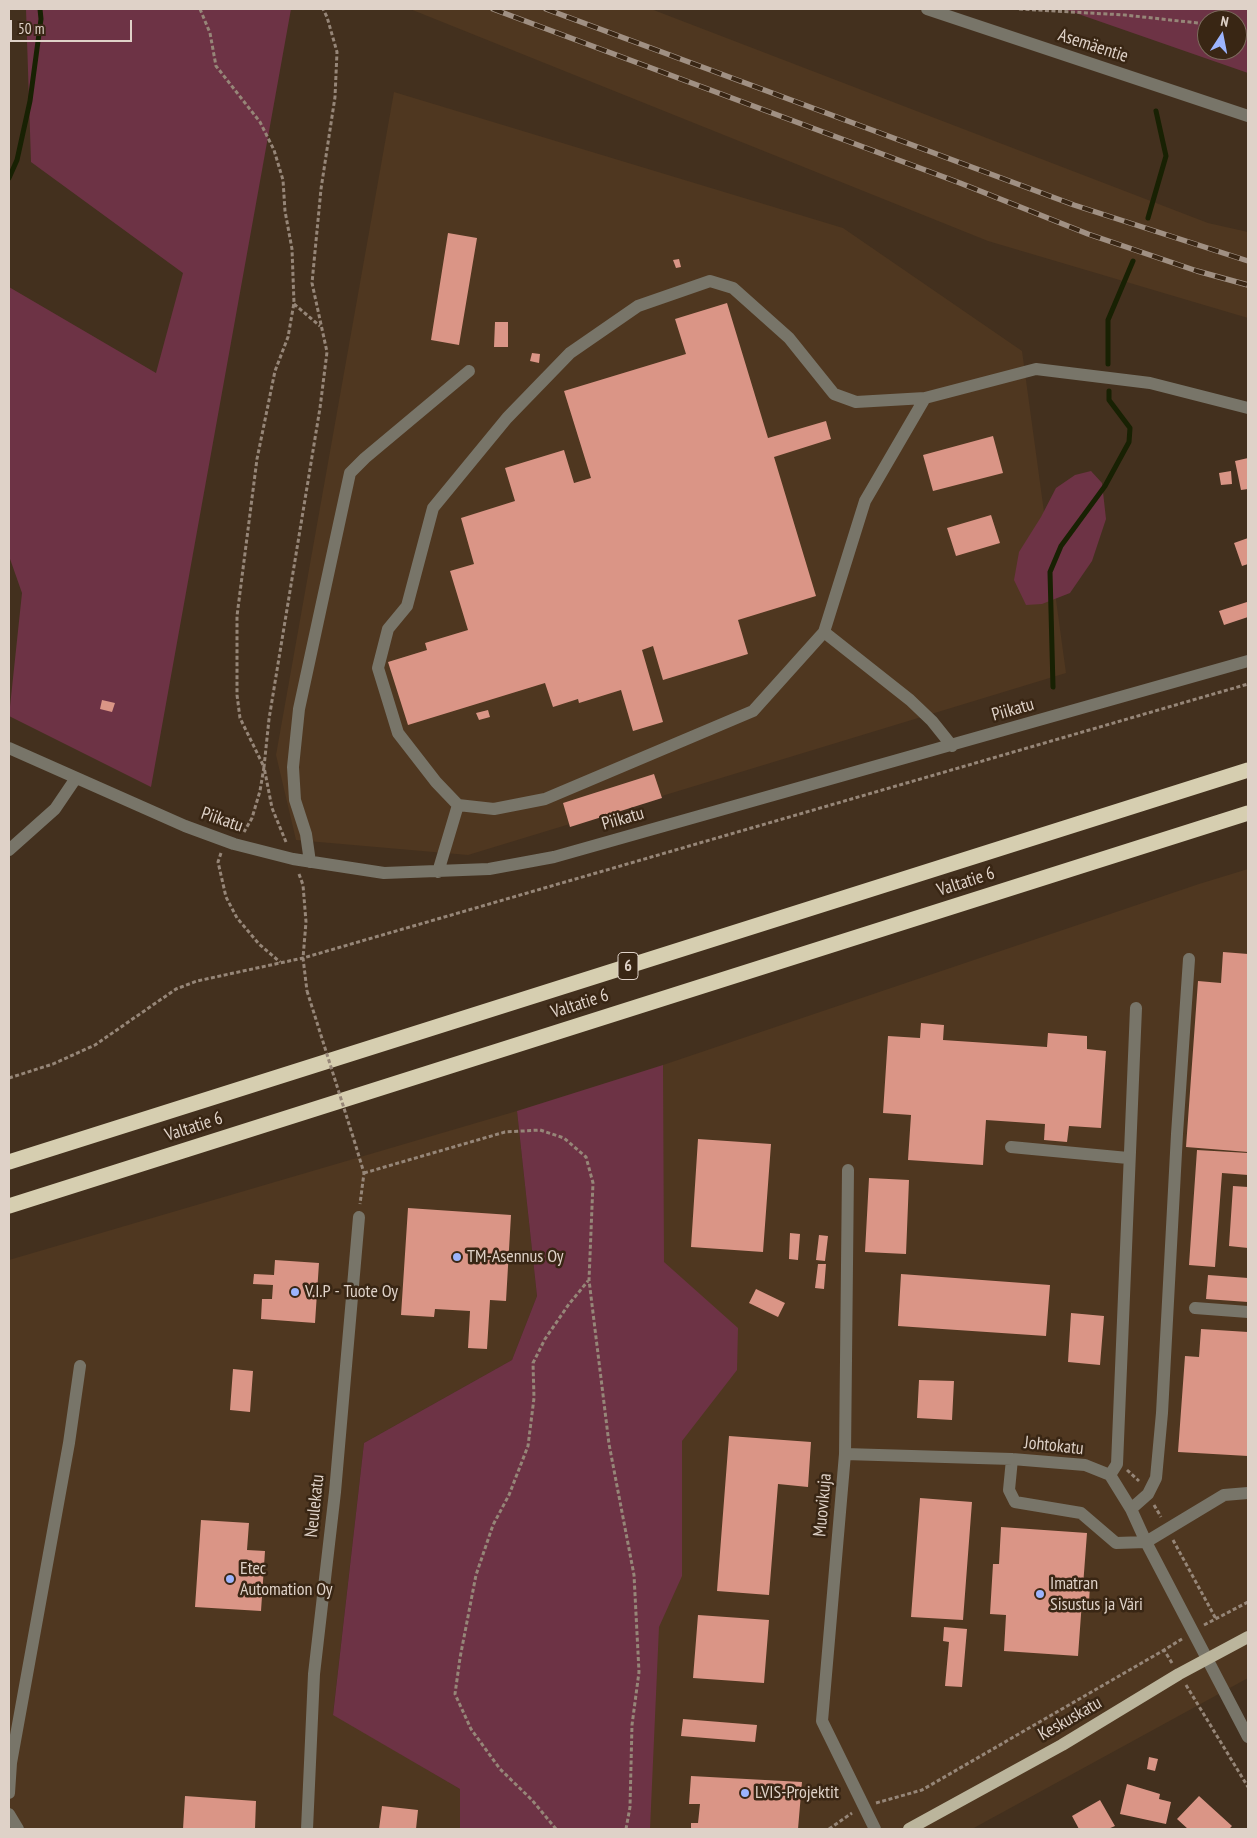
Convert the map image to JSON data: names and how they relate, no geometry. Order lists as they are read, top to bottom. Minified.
{"streets":{"highway":["Valtatie 6","6"],"main road":["Keskuskatu"],"street":["Asemäentie","Piikatu","Johtokatu","Muovikuja","Neulekatu"]},"crossings":[["Johtokatu","Muovikuja"]],"places":["TM-Asennus Oy","V.I.P - Tuote Oy","Etec Automation Oy","Imatran Sisustus ja Väri","LVIS-Projektit"],"scale_bar":"50 m","north":"top"}
